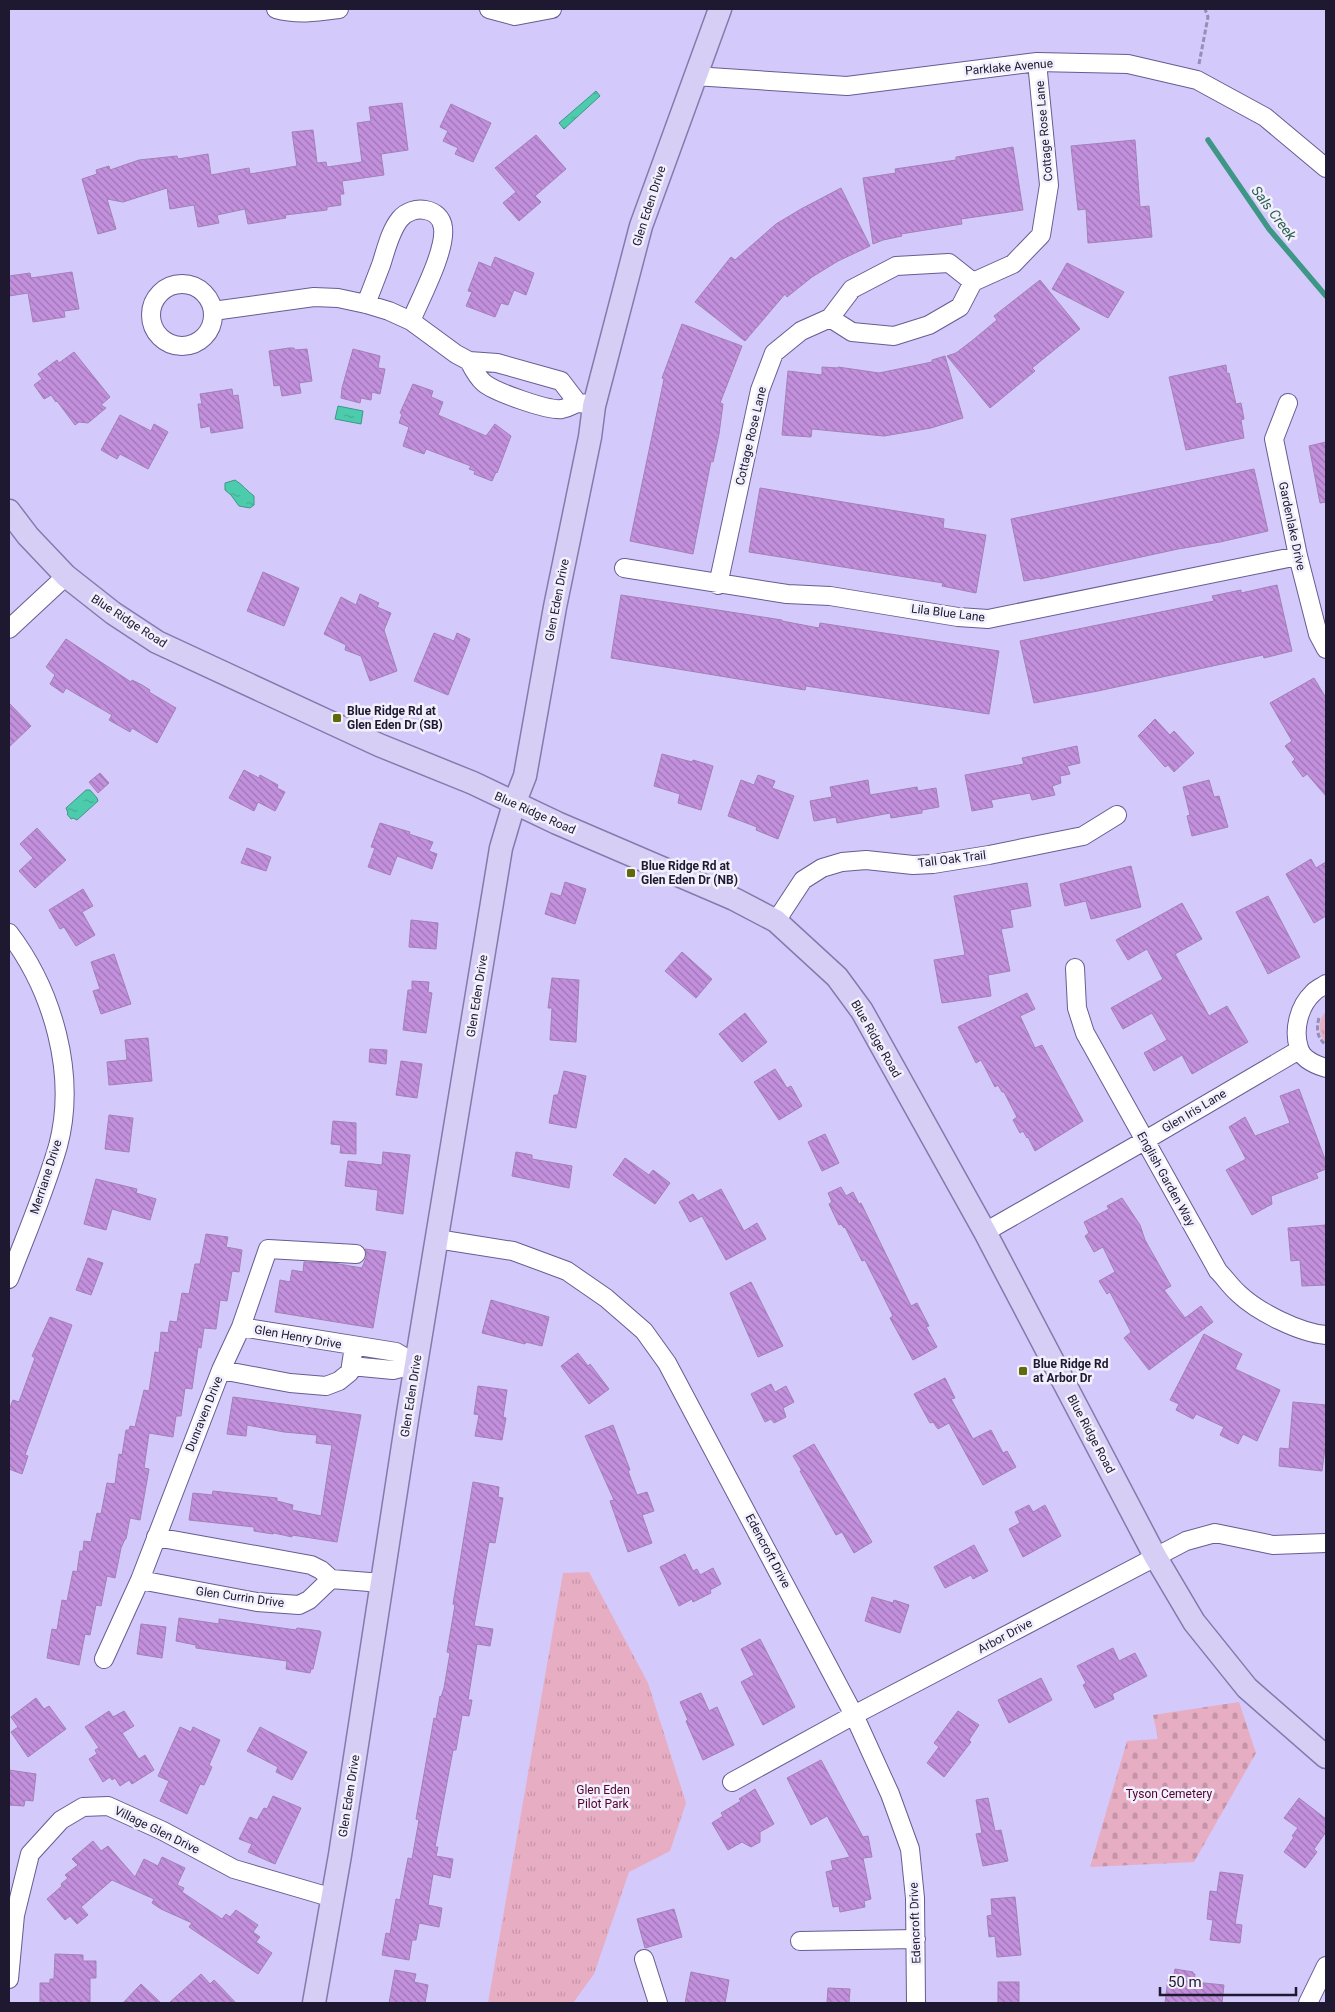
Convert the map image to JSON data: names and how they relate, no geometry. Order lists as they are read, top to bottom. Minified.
{"streets":{"main road":["Glen Eden Drive","Blue Ridge Road"],"street":["Parklake Avenue","Cottage Rose Lane","Gardenlake Drive","Lila Blue Lane","Tall Oak Trail","Glen Iris Lane","Merriane Drive","English Garden Way","Glen Henry Drive","Dunraven Drive","Edencroft Drive","Glen Currin Drive","Arbor Drive","Village Glen Drive"]},"crossings":[["Parklake Avenue","Cottage Rose Lane"],["Parklake Avenue","Glen Eden Drive"],["Cottage Rose Lane","Lila Blue Lane"],["Glen Eden Drive","Blue Ridge Road"],["Glen Eden Drive","Glen Henry Drive"],["Glen Eden Drive","Edencroft Drive"],["Glen Eden Drive","Village Glen Drive"],["Gardenlake Drive","Lila Blue Lane"],["Blue Ridge Road","Tall Oak Trail"],["Blue Ridge Road","Glen Iris Lane"],["Blue Ridge Road","Arbor Drive"],["Glen Iris Lane","English Garden Way"],["Glen Henry Drive","Dunraven Drive"],["Dunraven Drive","Glen Currin Drive"],["Edencroft Drive","Arbor Drive"]],"water":["Sals Creek"],"parks":["Glen Eden Pilot Park","Tyson Cemetery"],"places":{"transit":["Blue Ridge Rd at Glen Eden Dr (SB)","Blue Ridge Rd at Glen Eden Dr (NB)","Blue Ridge Rd at Arbor Dr"]},"scale_bar":"50 m"}
